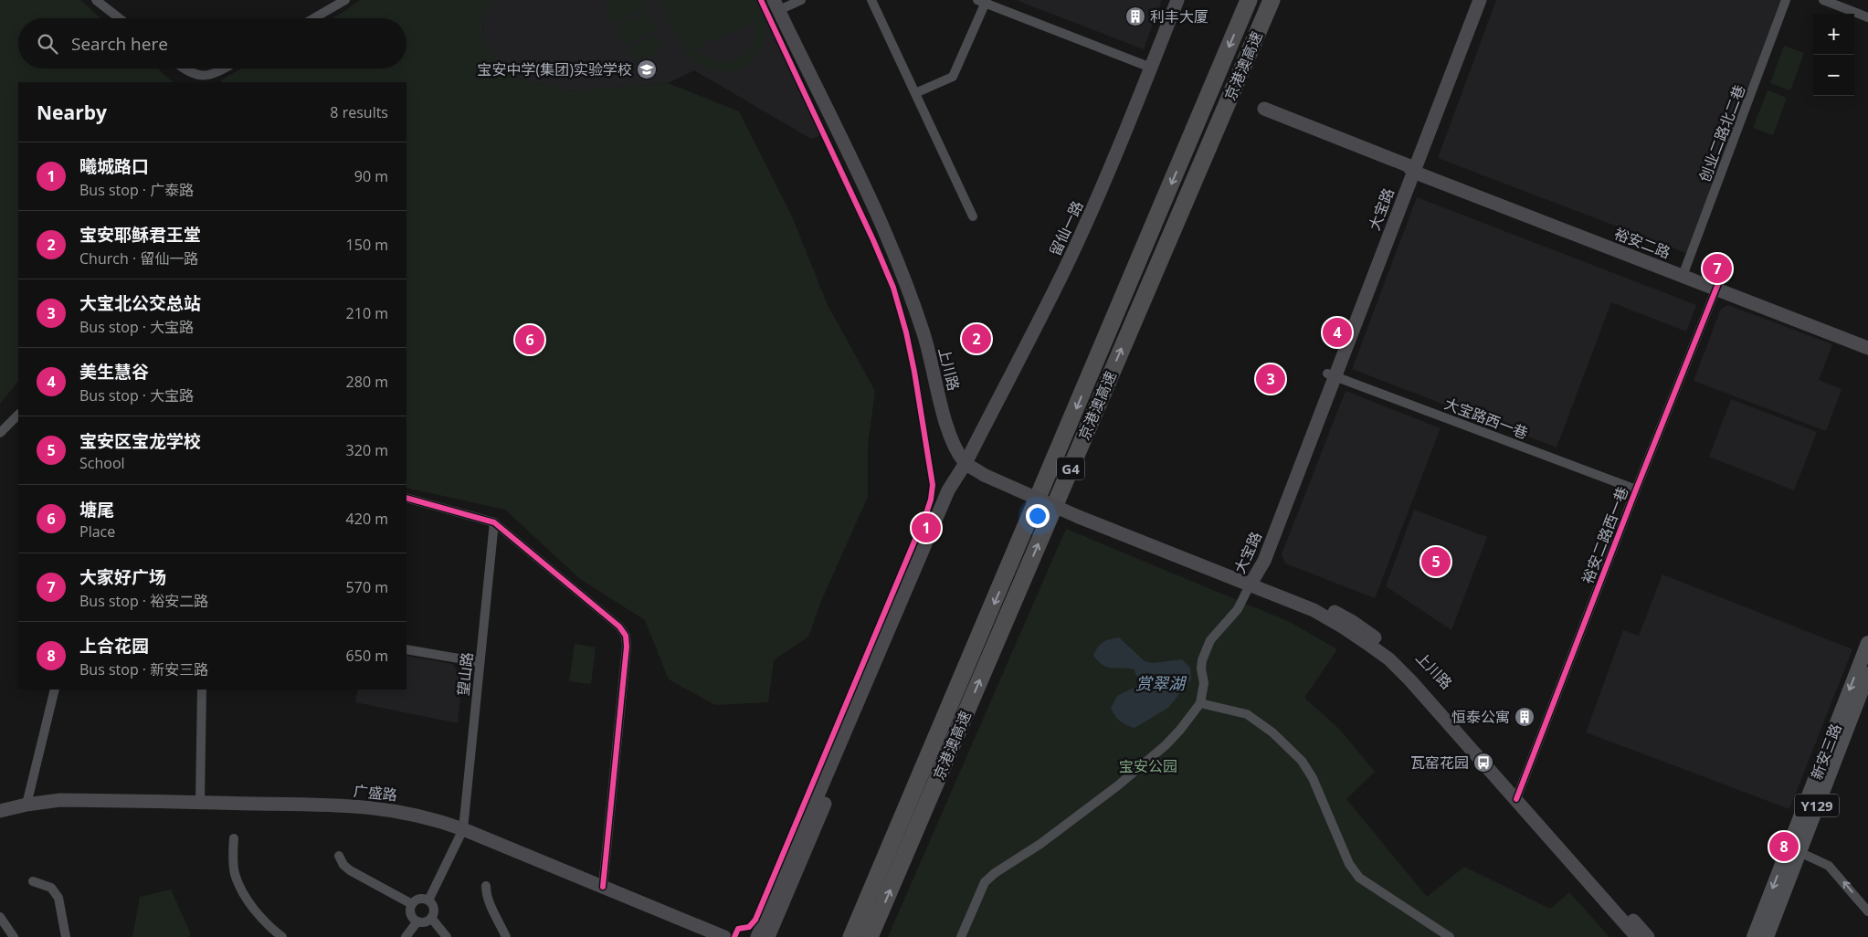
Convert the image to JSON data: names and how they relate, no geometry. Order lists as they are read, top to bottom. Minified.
{"streets":{"highway":["京港澳高速","G4"],"main road":["大宝路","留仙一路","裕安二路","上川路","新安三路","广盛路","Y129"],"street":["创业二路北二巷","大宝路西一巷","裕安二路西一巷","望山路"]},"crossings":[["创业二路北二巷","裕安二路"],["大宝路","裕安二路"],["大宝路","上川路"],["大宝路","大宝路西一巷"],["留仙一路","上川路"],["裕安二路","裕安二路西一巷"],["上川路","裕安二路西一巷"],["大宝路西一巷","裕安二路西一巷"],["望山路","广盛路"]],"water":["赏翠湖"],"parks":["宝安公园"],"places":{"building":["利丰大厦","恒泰公寓"],"school or university":["宝安中学(集团)实验学校"],"bus stop":["瓦窑花园"]},"page":{"map_buttons":["+","−"],"search":"Search here","heading":["Nearby","8 results"],"list":[{"mark":"1","name":"曦城路口","note":"Bus stop · 广泰路","value":"90 m"},{"mark":"2","name":"宝安耶稣君王堂","note":"Church · 留仙一路","value":"150 m"},{"mark":"3","name":"大宝北公交总站","note":"Bus stop · 大宝路","value":"210 m"},{"mark":"4","name":"美生慧谷","note":"Bus stop · 大宝路","value":"280 m"},{"mark":"5","name":"宝安区宝龙学校","note":"School","value":"320 m"},{"mark":"6","name":"塘尾","note":"Place","value":"420 m"},{"mark":"7","name":"大家好广场","note":"Bus stop · 裕安二路","value":"570 m"},{"mark":"8","name":"上合花园","note":"Bus stop · 新安三路","value":"650 m"}],"pins":["7","4","2","6","3","1","5","8"]}}
